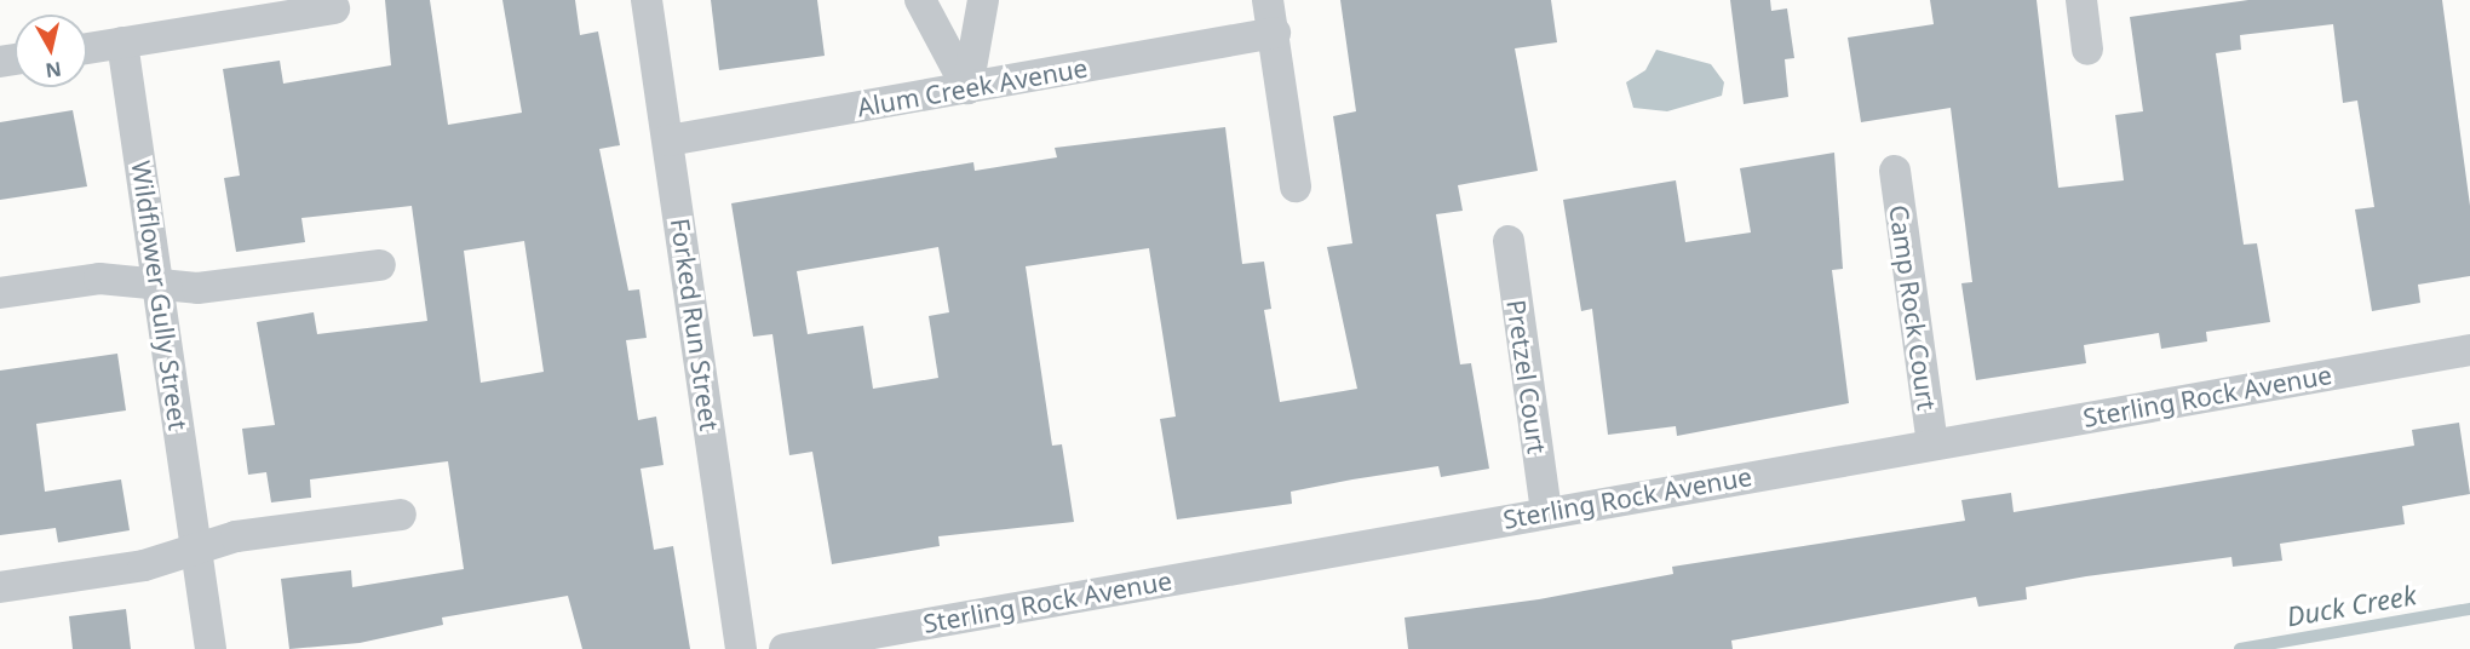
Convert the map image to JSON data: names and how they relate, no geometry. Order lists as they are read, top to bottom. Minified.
{"streets":{"street":["Alum Creek Avenue","Wildflower Gully Street","Camp Rock Court","Forked Run Street","Pretzel Court","Sterling Rock Avenue"]},"crossings":[["Alum Creek Avenue","Forked Run Street"],["Camp Rock Court","Sterling Rock Avenue"],["Pretzel Court","Sterling Rock Avenue"]],"water":["Duck Creek"],"north":"bottom"}
